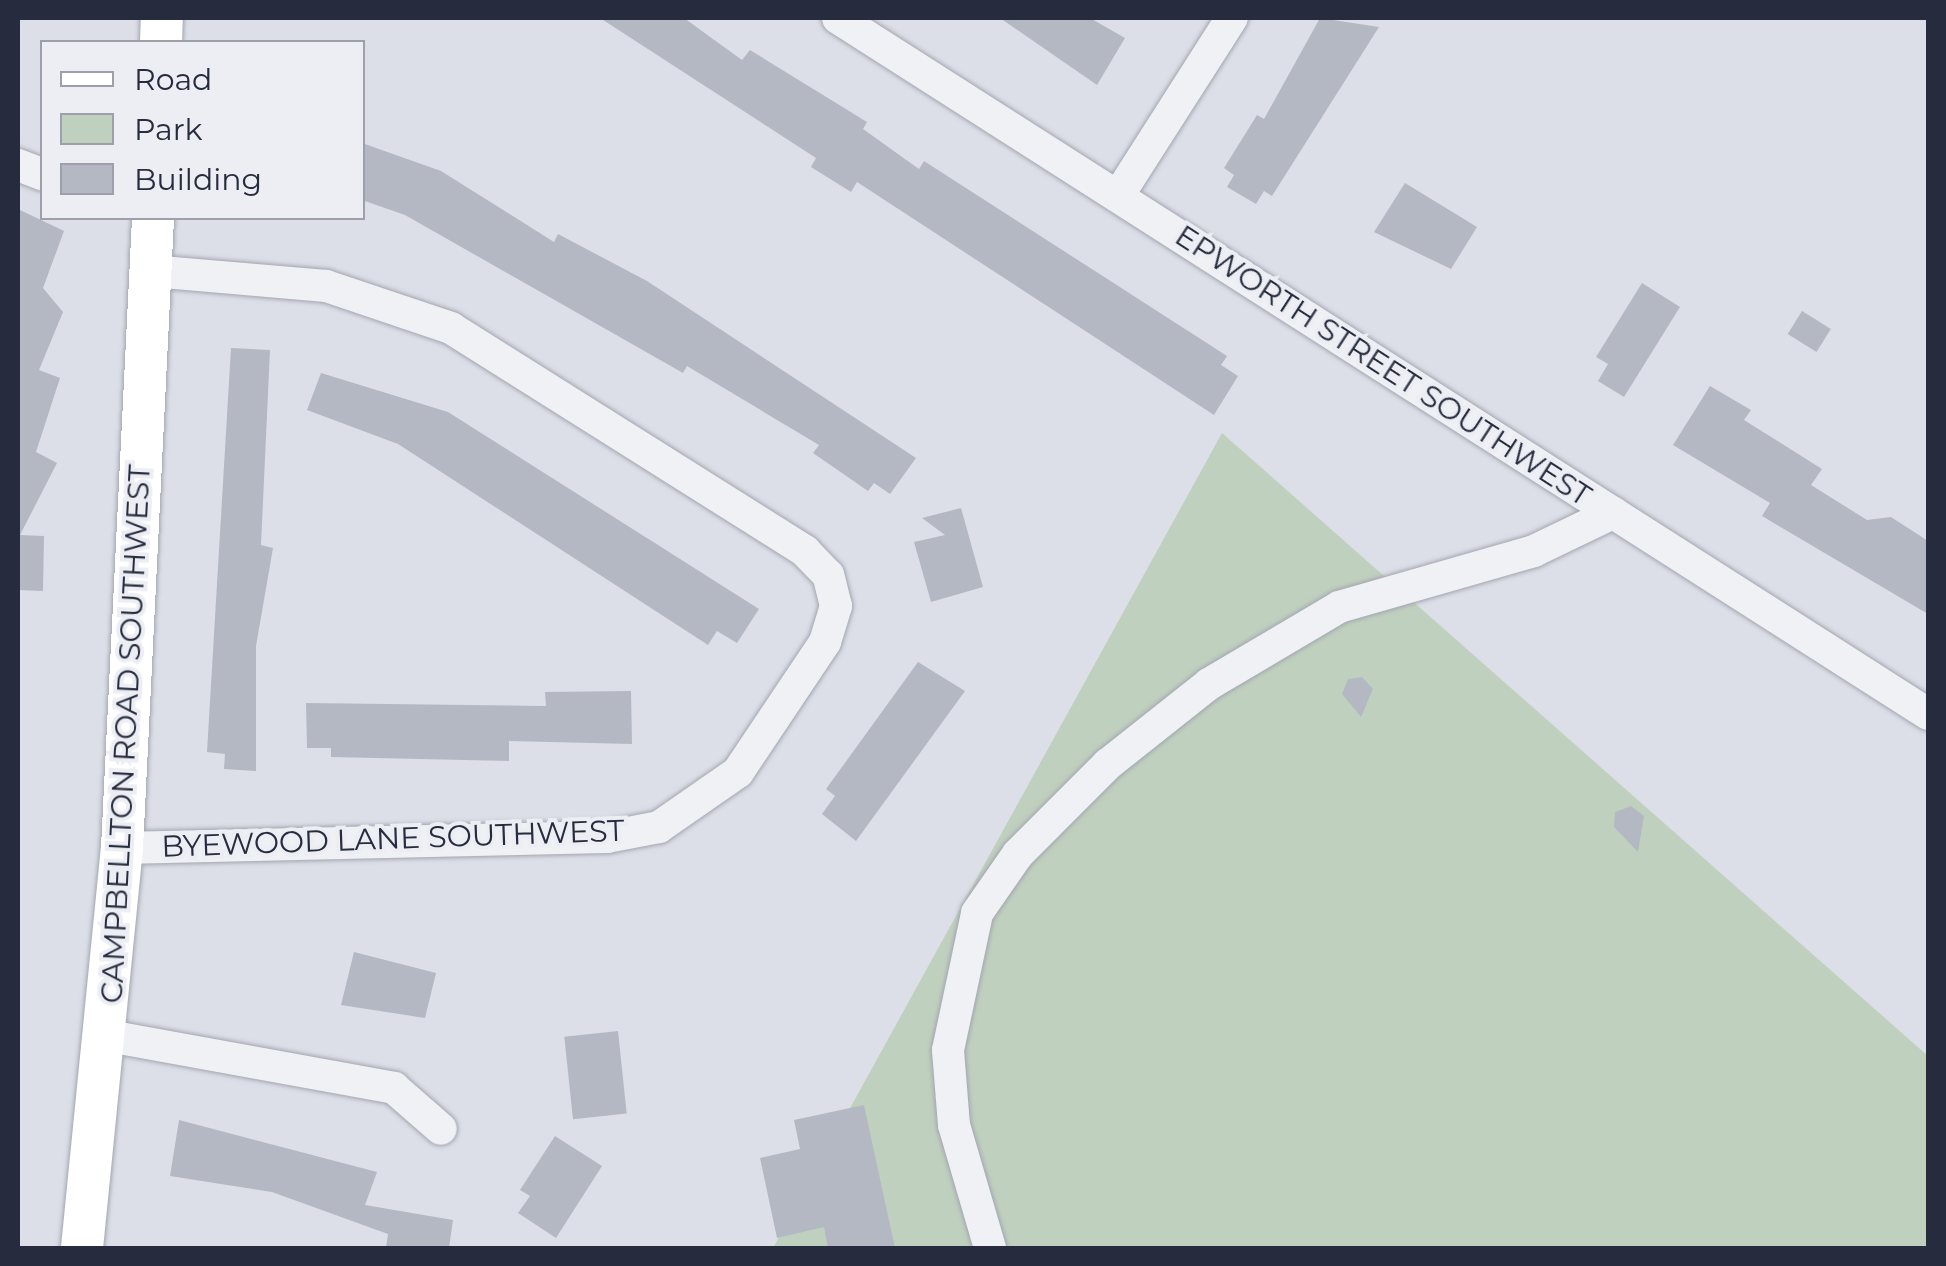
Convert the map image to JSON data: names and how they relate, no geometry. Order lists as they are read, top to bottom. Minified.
{"streets":{"main road":["CAMPBELLTON ROAD SOUTHWEST"],"street":["EPWORTH STREET SOUTHWEST","BYEWOOD LANE SOUTHWEST"]},"crossings":[["CAMPBELLTON ROAD SOUTHWEST","BYEWOOD LANE SOUTHWEST"]],"legend":["Road","Park","Building"]}
